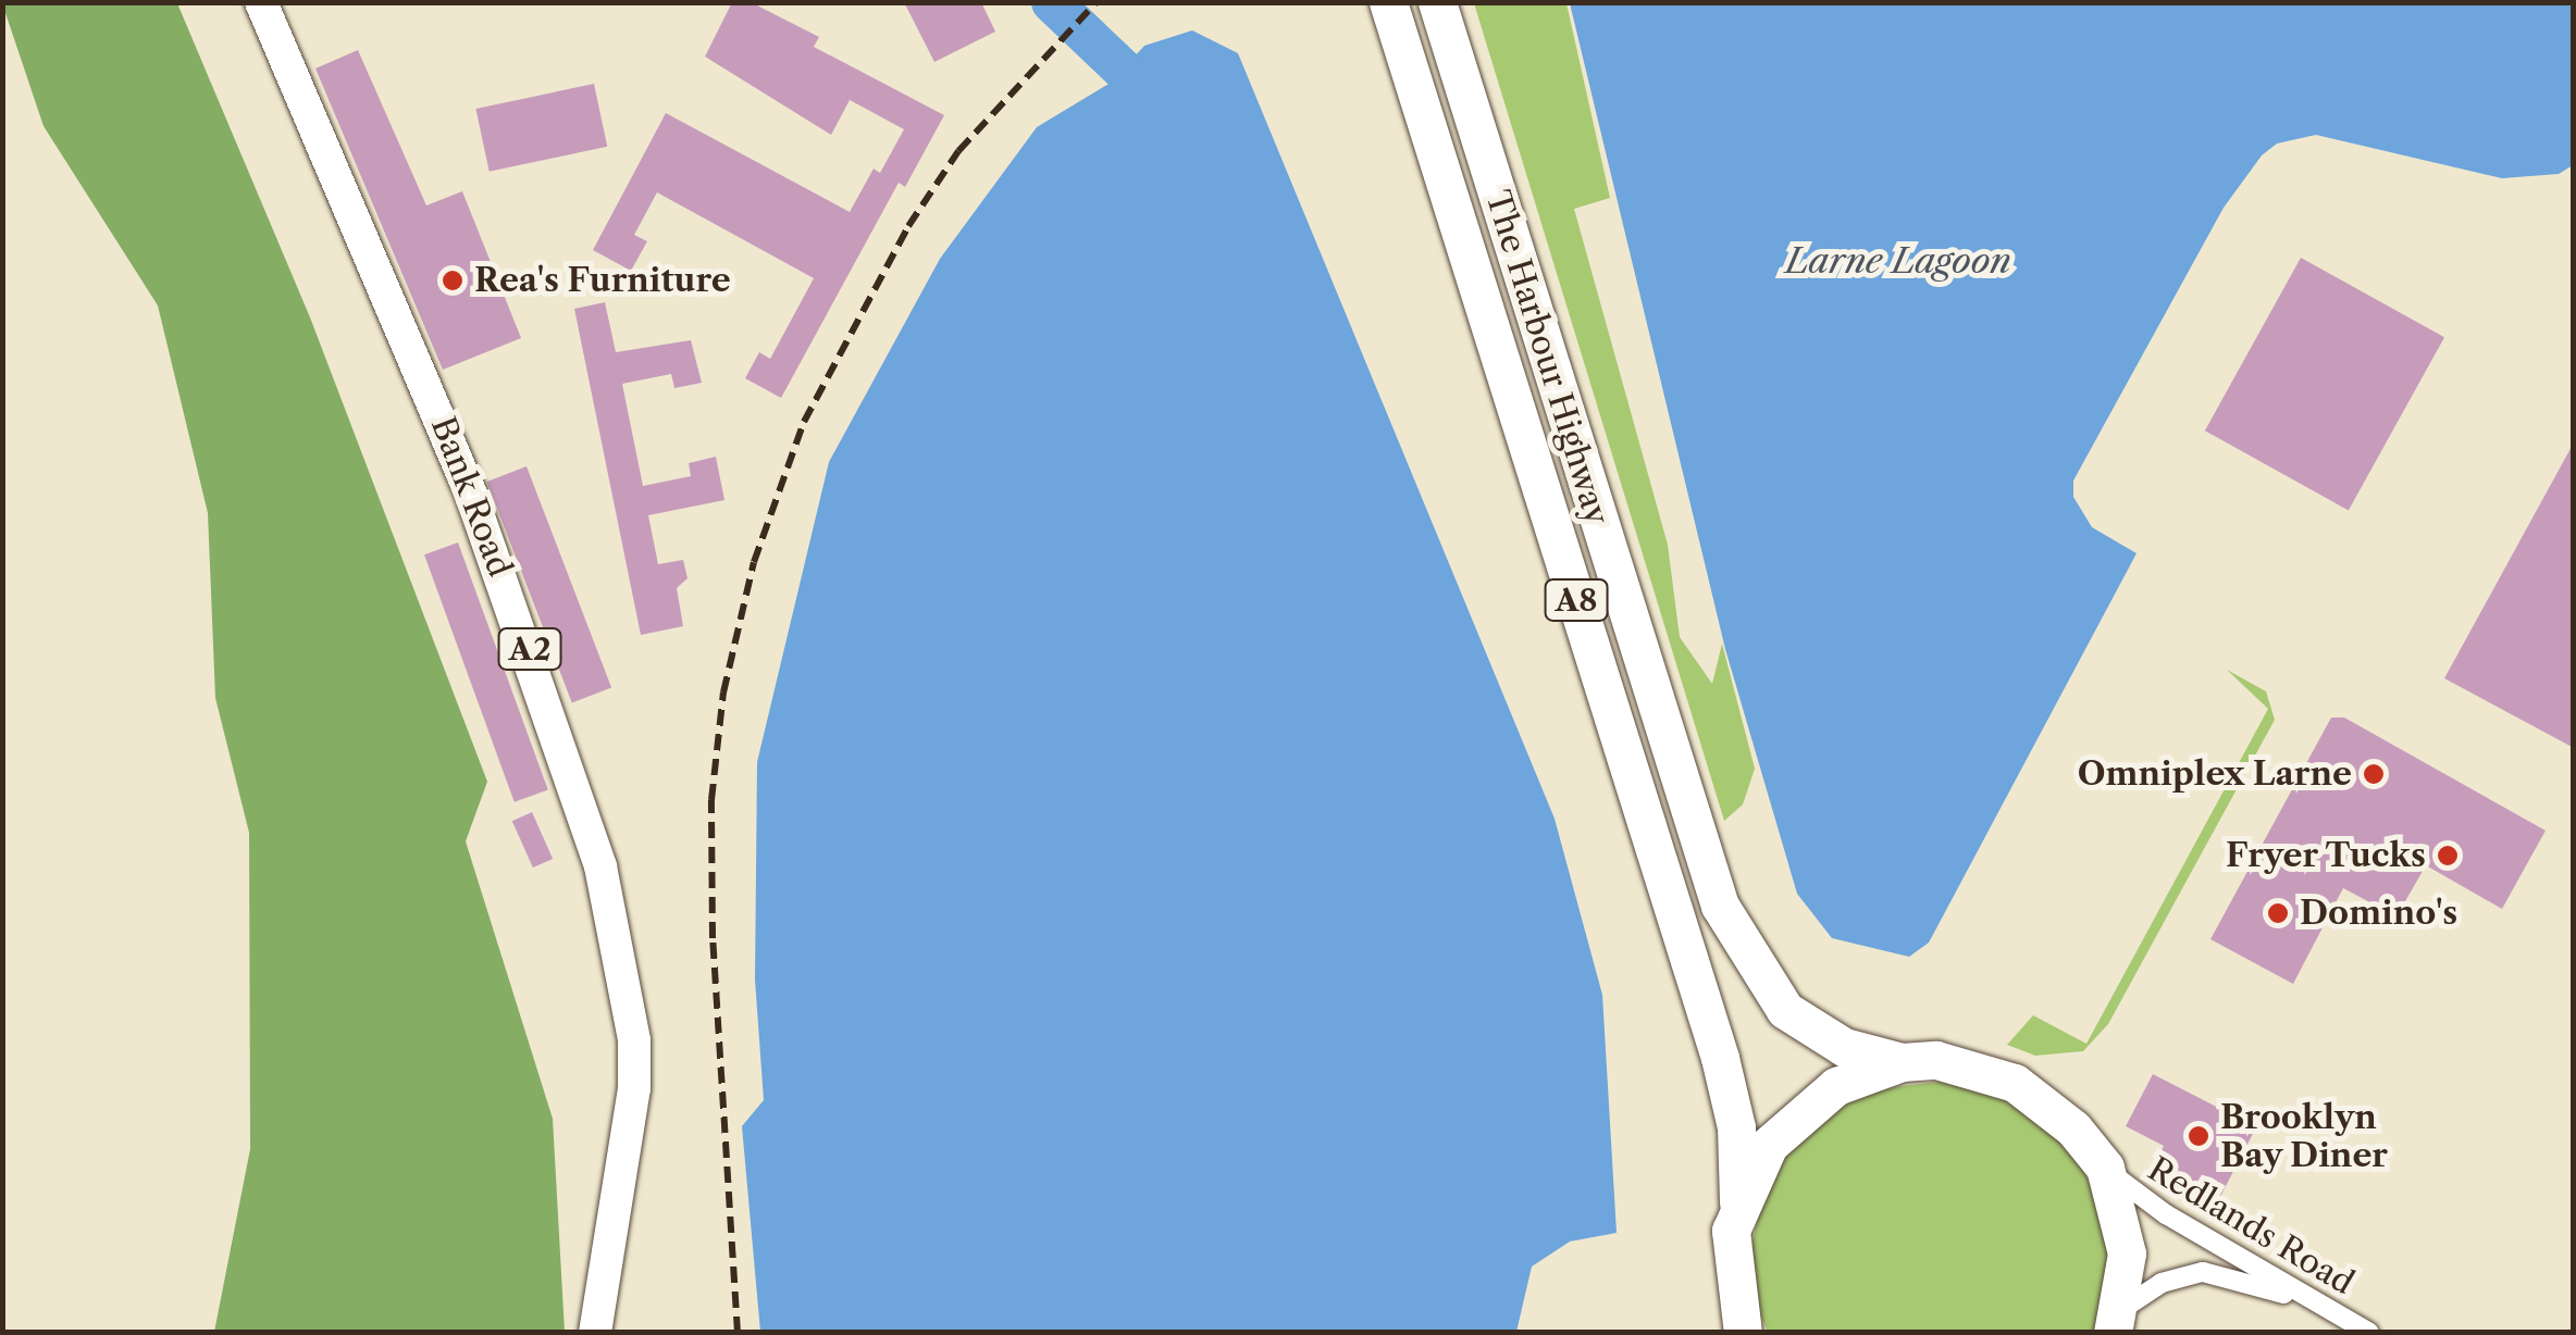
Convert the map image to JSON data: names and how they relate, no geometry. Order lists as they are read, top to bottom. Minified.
{"streets":{"highway":["The Harbour Highway","A8"],"main road":["Bank Road","A2"],"street":["Redlands Road"]},"crossings":[["The Harbour Highway","A8"],["A8","Redlands Road"]],"water":["Larne Lagoon"],"places":["Rea's Furniture","Omniplex Larne","Fryer Tucks","Domino's","Brooklyn Bay Diner"]}
